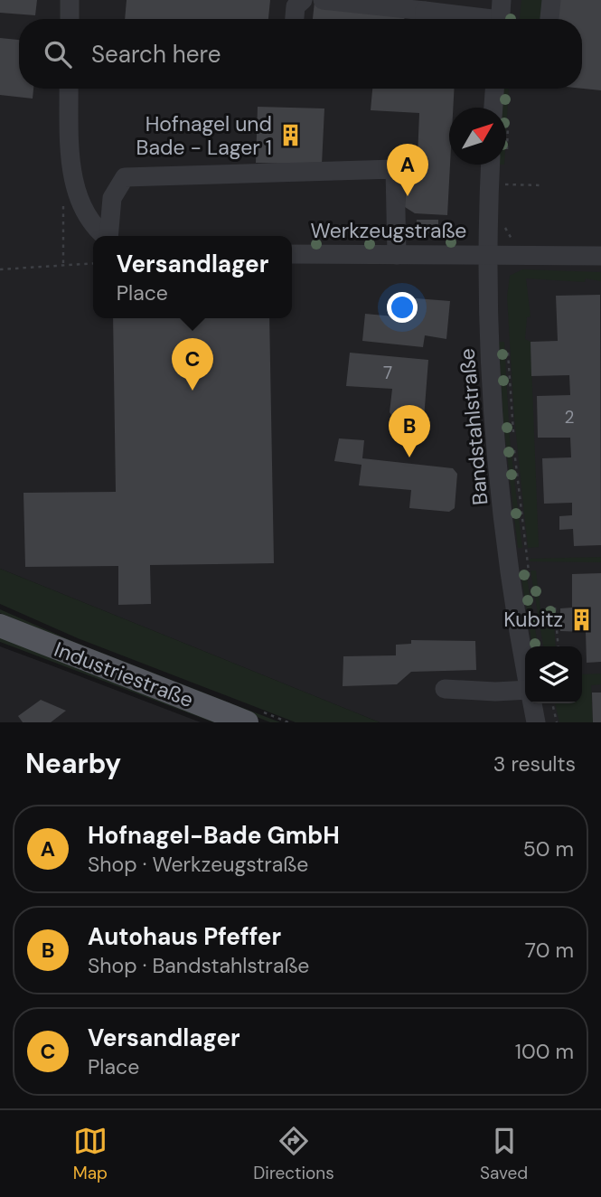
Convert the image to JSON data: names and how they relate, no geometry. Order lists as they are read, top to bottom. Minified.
{"streets":{"main road":["Industriestraße"],"street":["Werkzeugstraße","Bandstahlstraße"]},"crossings":[["Werkzeugstraße","Bandstahlstraße"]],"places":{"building":["Hofnagel und Bade - Lager 1","Kubitz"]},"house_numbers":["7","2"],"north":"top right","page":{"search":"Search here","pins":["A","C","B"],"popup":["Versandlager","Place"],"heading":["Nearby","3 results"],"list":[{"mark":"A","name":"Hofnagel-Bade GmbH","note":"Shop · Werkzeugstraße","value":"50 m"},{"mark":"B","name":"Autohaus Pfeffer","note":"Shop · Bandstahlstraße","value":"70 m"},{"mark":"C","name":"Versandlager","note":"Place","value":"100 m"}],"nav":["Map","Directions","Saved"]}}
